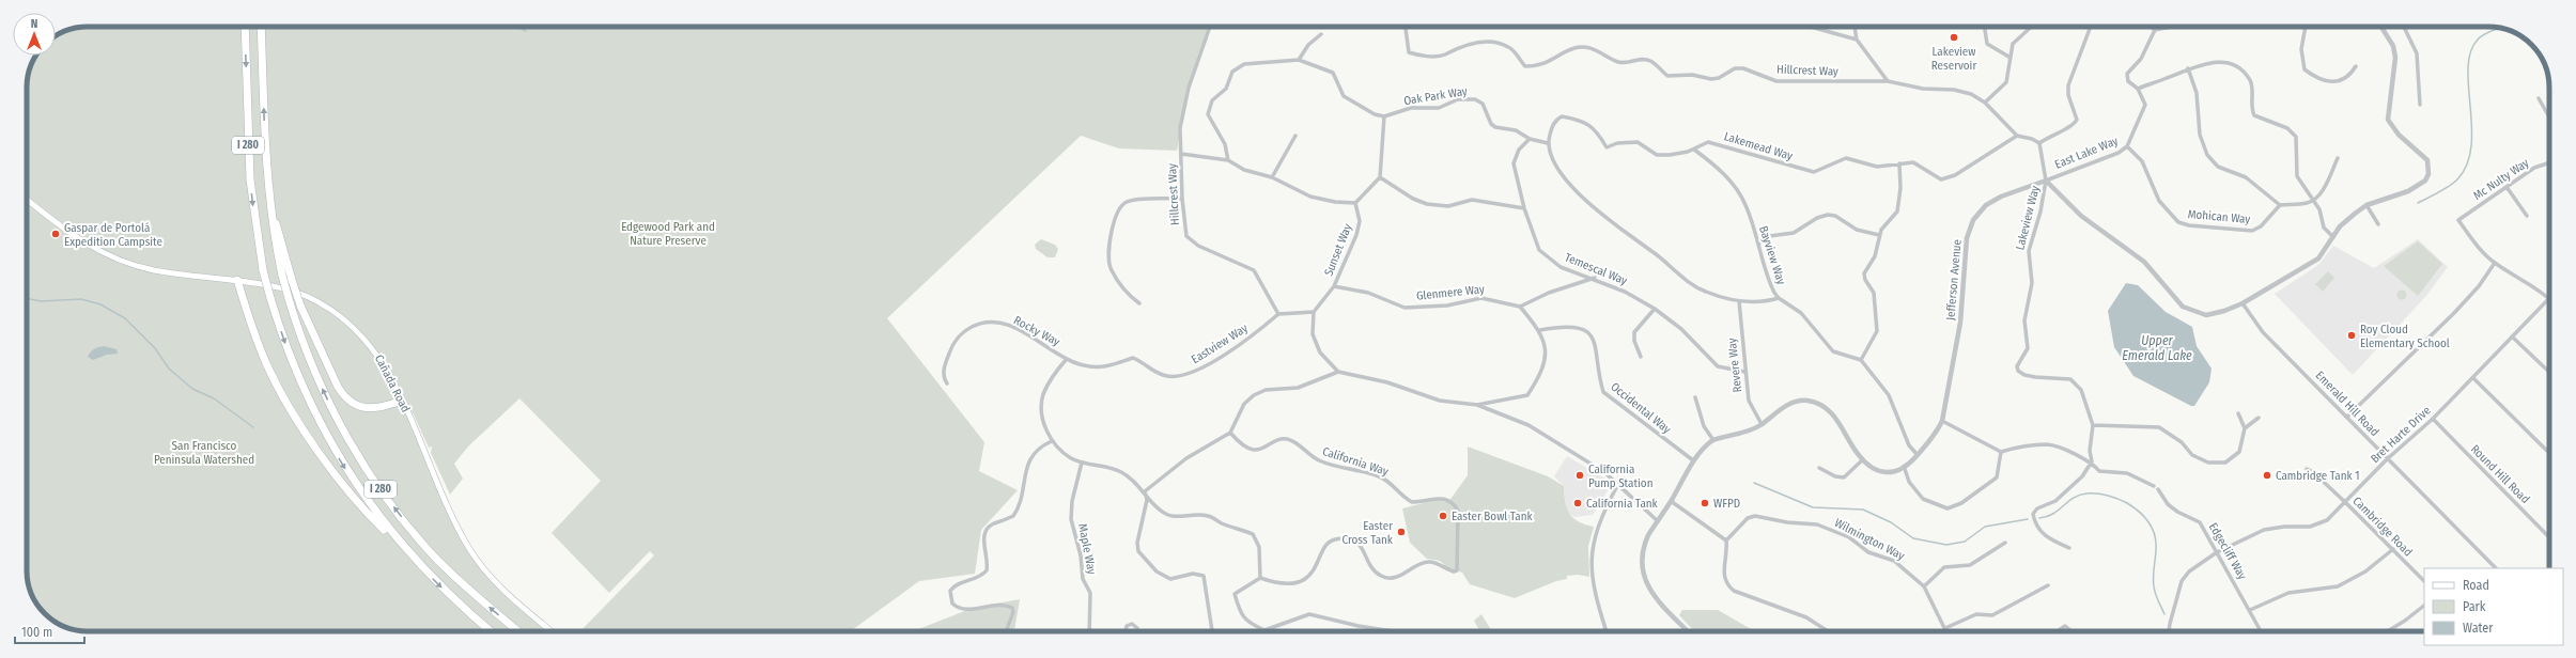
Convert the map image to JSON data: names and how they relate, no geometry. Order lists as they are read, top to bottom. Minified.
{"streets":{"highway":["I 280"],"main road":["Cañada Road"],"street":["Hillcrest Way","Oak Park Way","Lakemead Way","East Lake Way","Mc Nulty Way","Mohican Way","Lakeview Way","Sunset Way","Bayview Way","Temescal Way","Jefferson Avenue","Glenmere Way","Rocky Way","Eastview Way","Revere Way","Emerald Hill Road","Occidental Way","Bret Harte Drive","California Way","Round Hill Road","Cambridge Road","Wilmington Way","Maple Way","Edgecliff Way"]},"crossings":[["Hillcrest Way","Eastview Way"],["Oak Park Way","Lakemead Way"],["Oak Park Way","Temescal Way"],["Lakemead Way","Bayview Way"],["East Lake Way","Mohican Way"],["East Lake Way","Lakeview Way"],["East Lake Way","Jefferson Avenue"],["Lakeview Way","Jefferson Avenue"],["Sunset Way","Glenmere Way"],["Temescal Way","Revere Way"],["Jefferson Avenue","Edgecliff Way"],["Rocky Way","Eastview Way"],["Emerald Hill Road","Bret Harte Drive"],["Bret Harte Drive","Round Hill Road"],["Bret Harte Drive","Cambridge Road"],["Bret Harte Drive","Edgecliff Way"]],"water":["Upper Emerald Lake"],"parks":["Edgewood Park and Nature Preserve","San Francisco Peninsula Watershed"],"places":["Lakeview Reservoir","Gaspar de Portolá Expedition Campsite","Roy Cloud Elementary School","California Pump Station","Cambridge Tank 1","California Tank","WFPD","Easter Bowl Tank","Easter Cross Tank"],"legend":["Road","Park","Water"],"scale_bar":"100 m","north":"top"}
